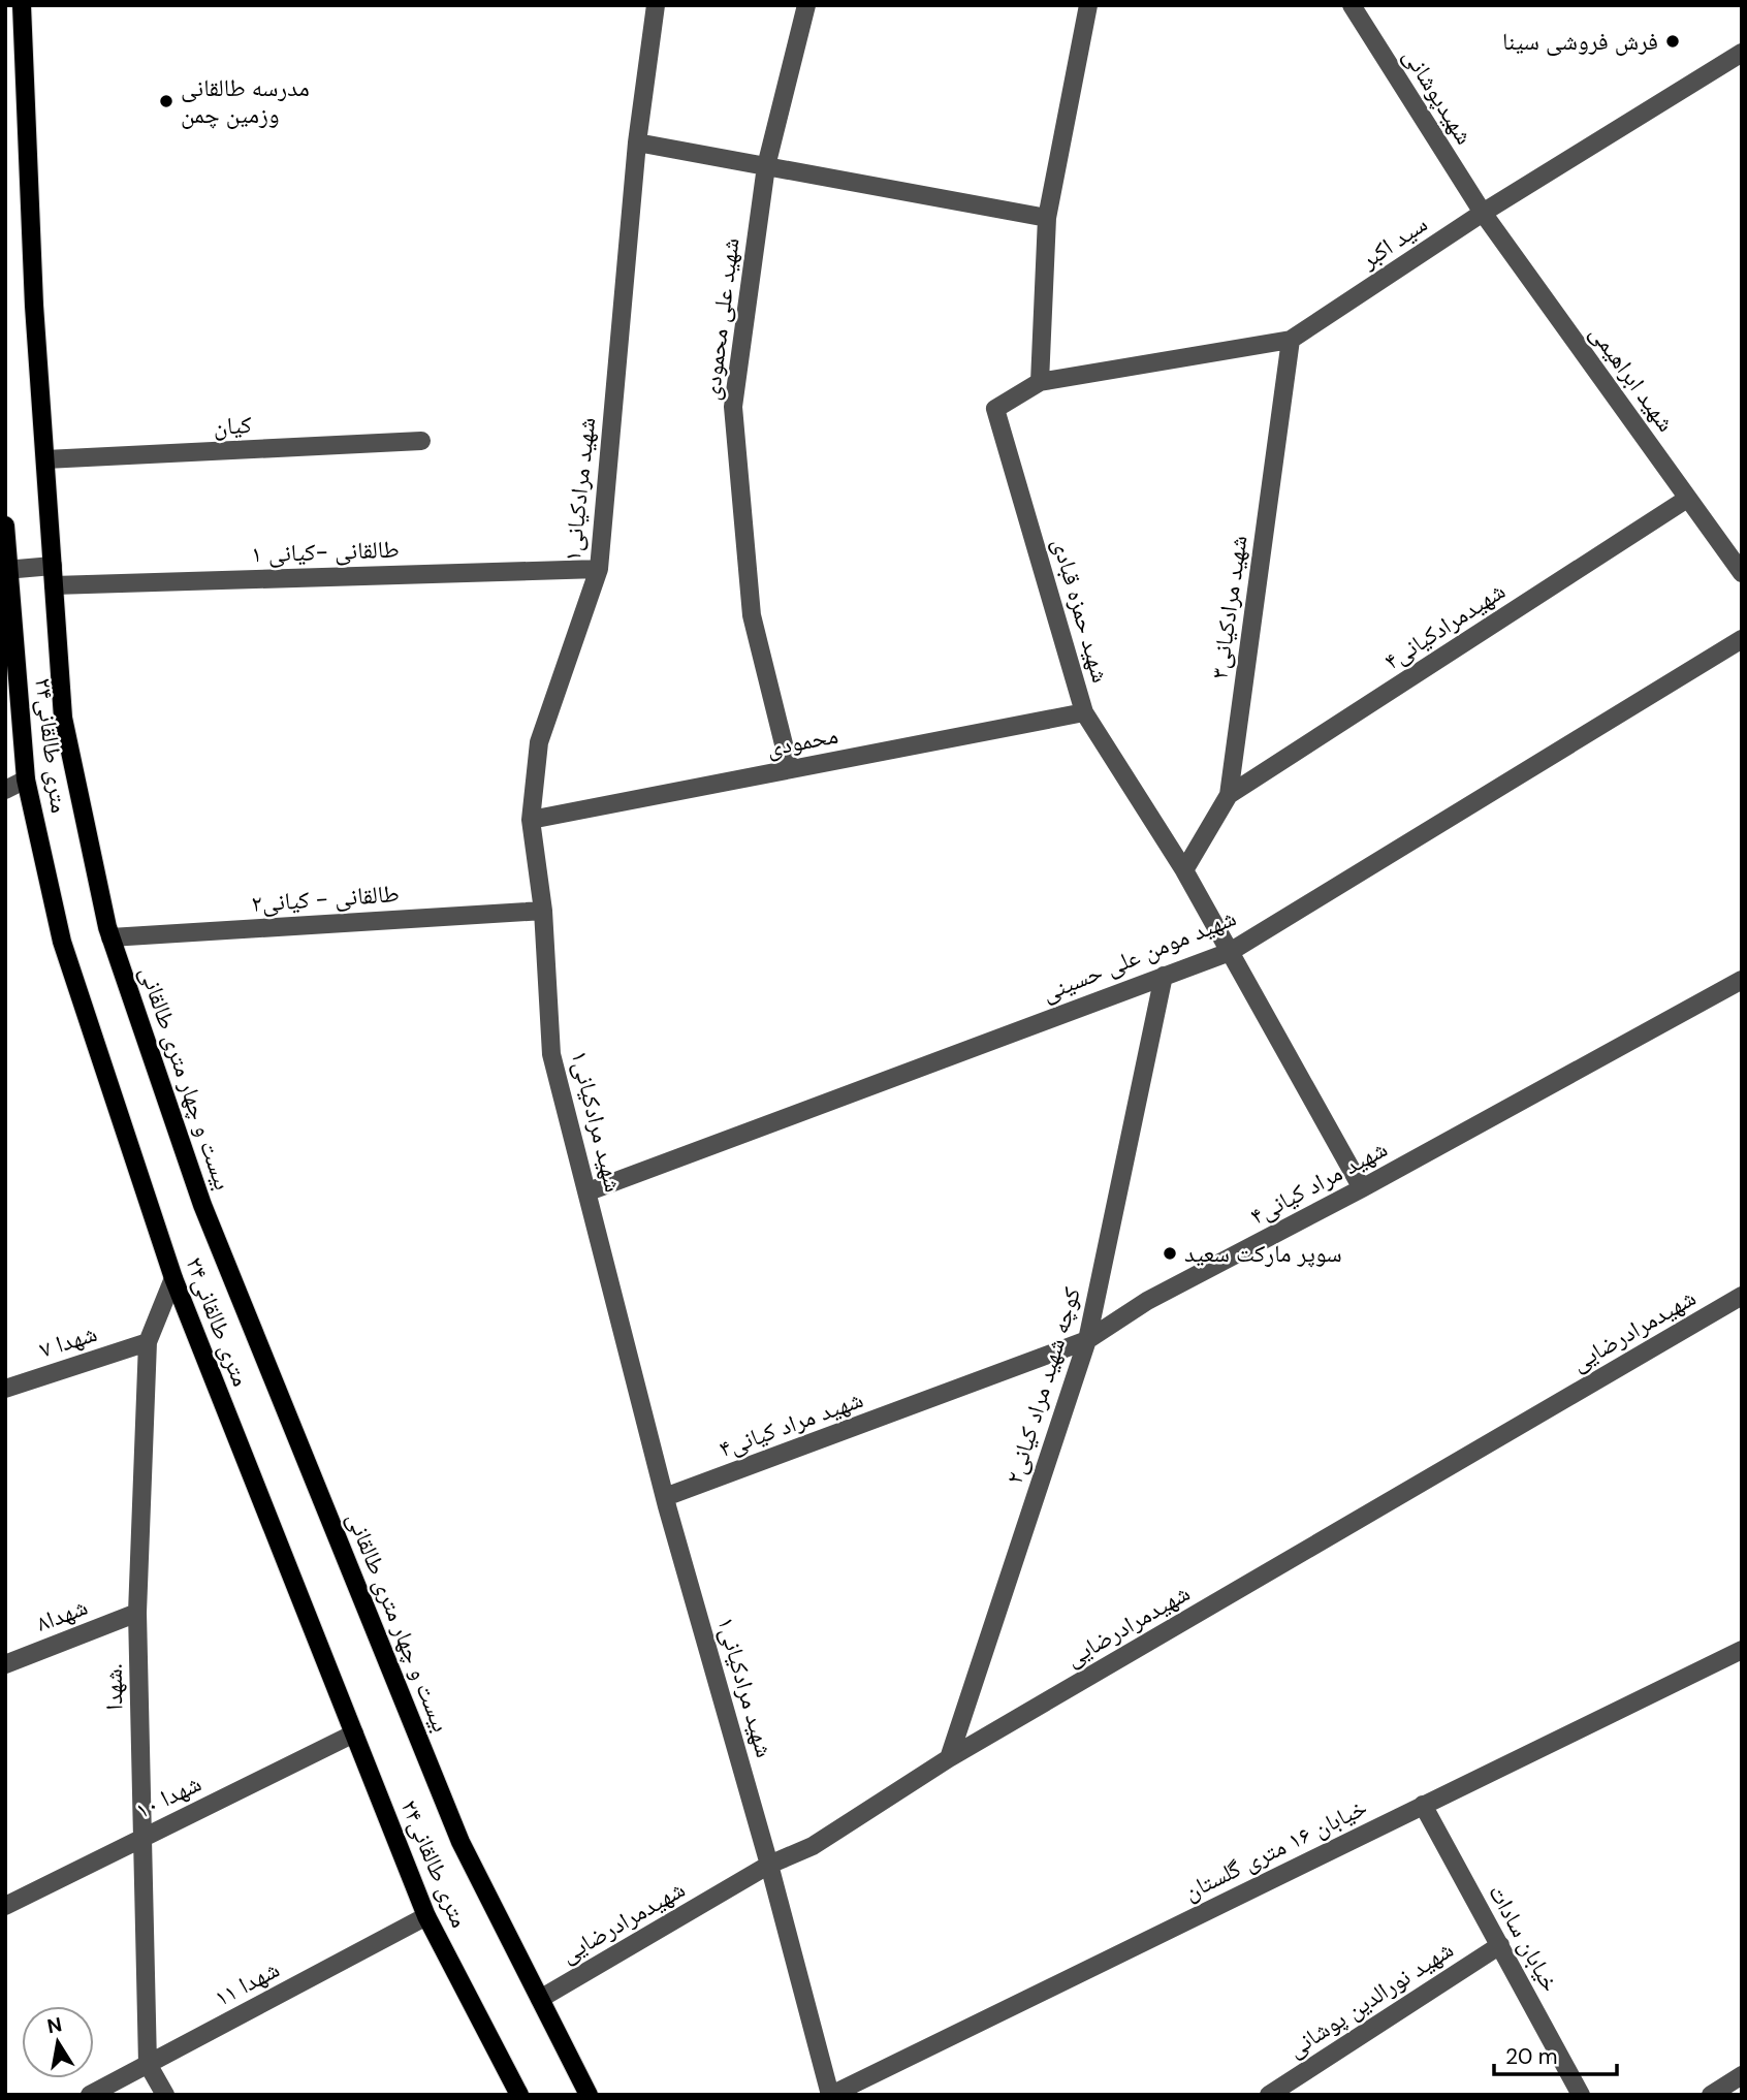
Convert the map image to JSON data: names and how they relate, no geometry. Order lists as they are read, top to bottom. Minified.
{"streets":{"main road":["۲۴متری طالقانی","بیست و چهار متری طالقانی"],"street":["شهیدپوشانی","سید اکبر","شهید علی محمودی","شهید ابراهیمی","کیان","شهید مرادکیانی۱","طالقانی -کیانی ۱","شهید مرادکیانی۳","شهید حمزه قبادی","شهیدمرادکیانی۴","محمودی","طالقانی - کیانی۲","شهید مومن علی حسینی","شهید مراد کیانی۴","شهیدمرادرضایی","شهدا ۷","کوچه شهید مراد کیانی۲","شهدا۸","شهدا.","شهدا ۱۰","خیابان ۱۶ متری گلستان","خیابان سادات","شهدا ۱۱","شهید نورالدین پوشانی"]},"crossings":[["شهیدپوشانی","سید اکبر"],["شهیدپوشانی","شهید ابراهیمی"],["سید اکبر","شهید ابراهیمی"],["سید اکبر","شهید مرادکیانی۳"],["سید اکبر","شهید حمزه قبادی"],["شهید علی محمودی","محمودی"],["شهید ابراهیمی","شهیدمرادکیانی۴"],["کیان","بیست و چهار متری طالقانی"],["شهید مرادکیانی۱","طالقانی -کیانی ۱"],["شهید مرادکیانی۱","محمودی"],["شهید مرادکیانی۱","طالقانی - کیانی۲"],["شهید مرادکیانی۱","شهید مومن علی حسینی"],["شهید مرادکیانی۱","شهید مراد کیانی۴"],["شهید مرادکیانی۱","شهیدمرادرضایی"],["شهید مرادکیانی۱","خیابان ۱۶ متری گلستان"],["طالقانی -کیانی ۱","بیست و چهار متری طالقانی"],["شهید مرادکیانی۳","شهید حمزه قبادی"],["شهید مرادکیانی۳","شهیدمرادکیانی۴"],["شهید حمزه قبادی","محمودی"],["شهید حمزه قبادی","شهید مومن علی حسینی"],["شهید حمزه قبادی","شهید مراد کیانی۴"],["۲۴متری طالقانی","شهدا."],["۲۴متری طالقانی","شهدا ۱۰"],["۲۴متری طالقانی","شهدا ۱۱"],["طالقانی - کیانی۲","بیست و چهار متری طالقانی"],["شهید مومن علی حسینی","کوچه شهید مراد کیانی۲"],["بیست و چهار متری طالقانی","شهیدمرادرضایی"],["شهید مراد کیانی۴","کوچه شهید مراد کیانی۲"],["شهیدمرادرضایی","کوچه شهید مراد کیانی۲"],["شهدا ۷","شهدا."],["شهدا۸","شهدا."],["شهدا.","شهدا ۱۰"],["شهدا.","شهدا ۱۱"],["خیابان ۱۶ متری گلستان","خیابان سادات"],["خیابان سادات","شهید نورالدین پوشانی"]],"places":["فرش فروشی سینا","مدرسه طالقانی وزمین چمن","سوپر مارکت سعید"],"scale_bar":"20 m","north":"top"}
